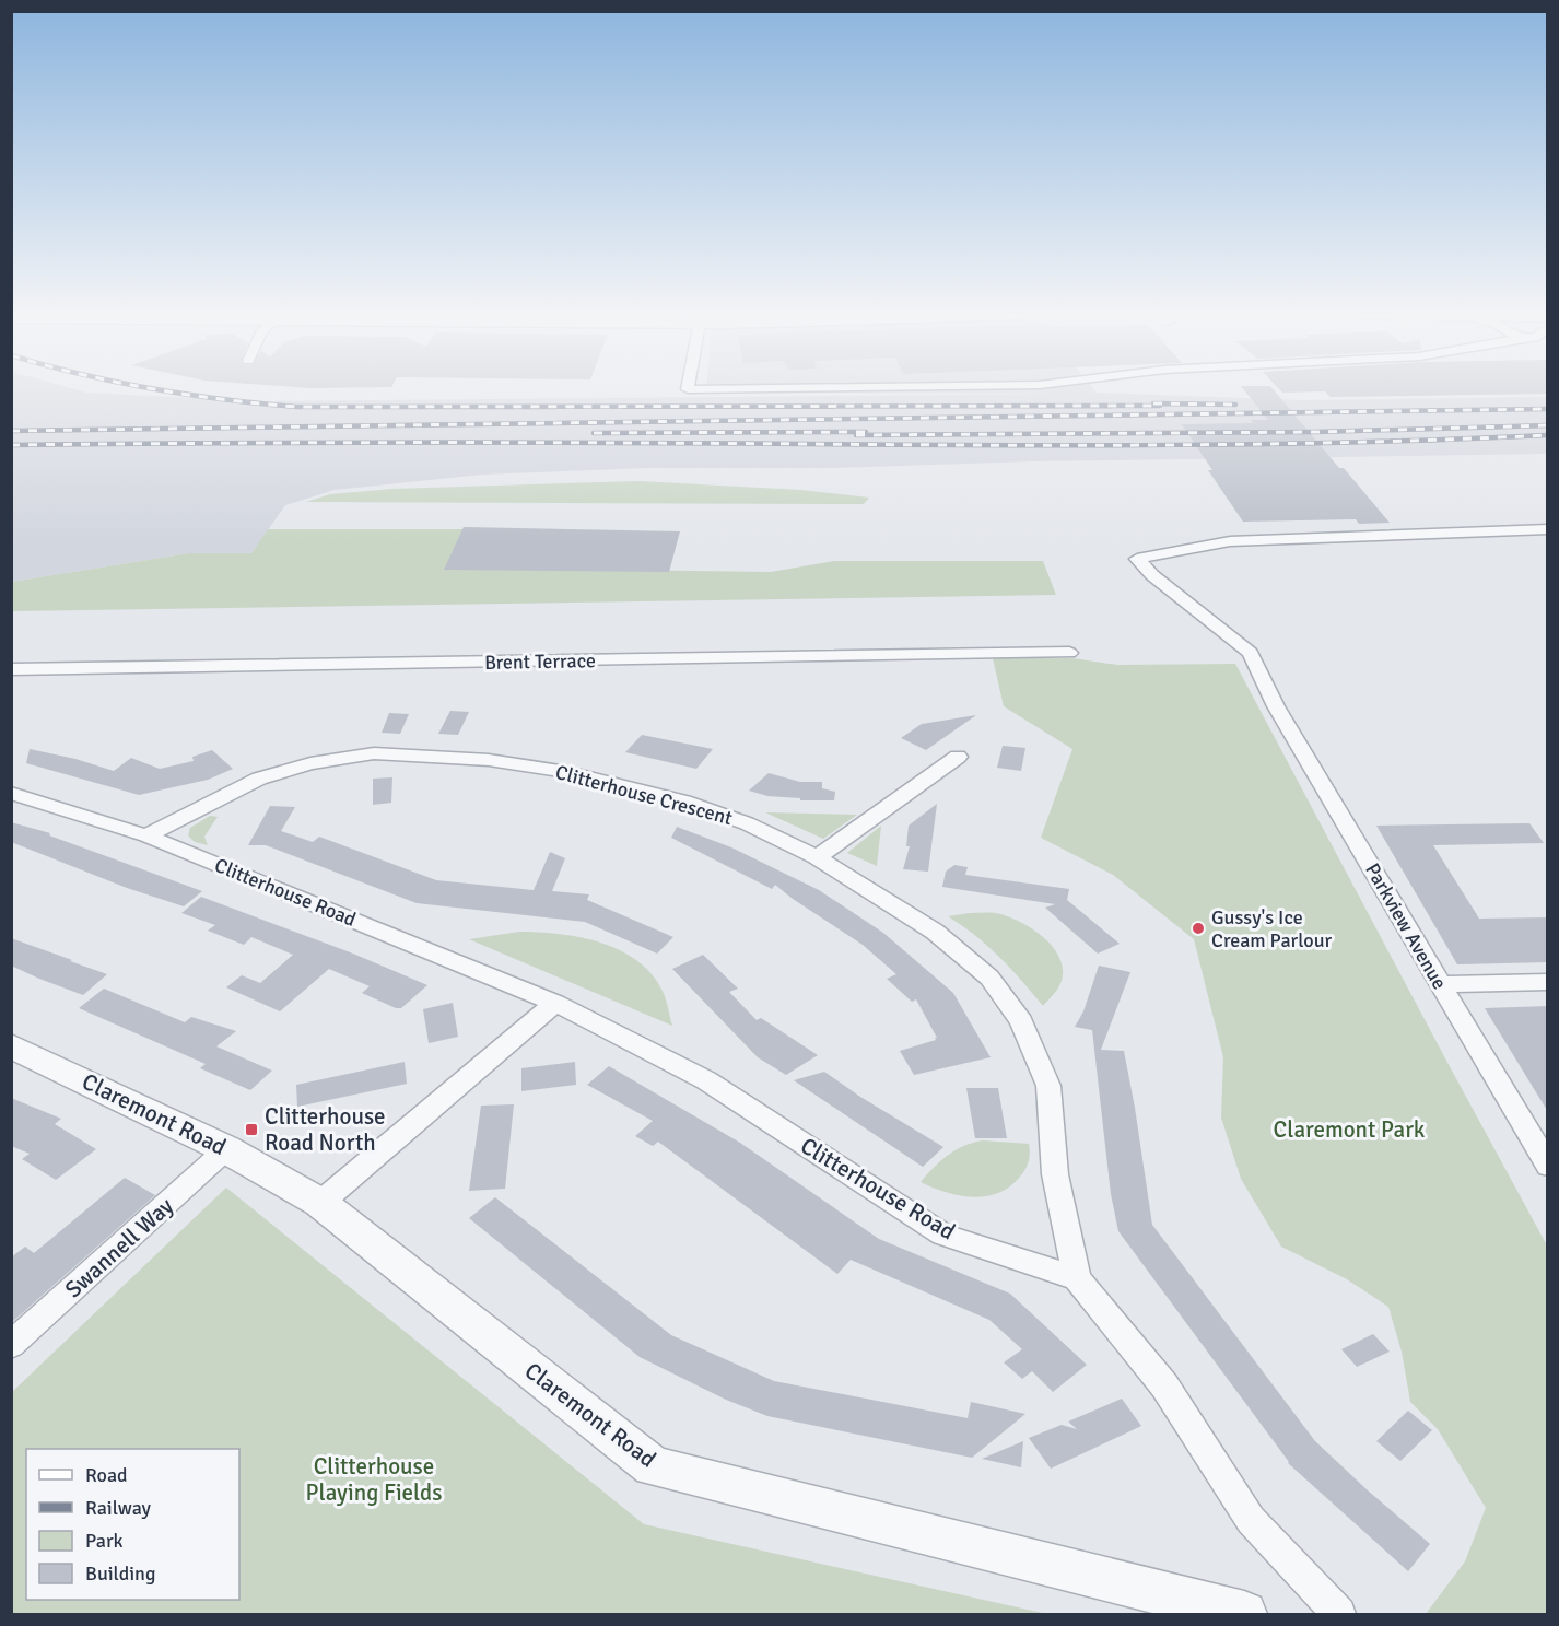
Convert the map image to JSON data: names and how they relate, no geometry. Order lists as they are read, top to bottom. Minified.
{"streets":{"street":["Brent Terrace","Clitterhouse Crescent","Clitterhouse Road","Parkview Avenue","Claremont Road","Swannell Way"]},"crossings":[["Clitterhouse Crescent","Clitterhouse Road"],["Claremont Road","Swannell Way"]],"parks":["Claremont Park","Clitterhouse Playing Fields"],"places":{"other":["Gussy's Ice Cream Parlour"],"transit":["Clitterhouse Road North"]},"legend":["Road","Railway","Park","Building"]}
